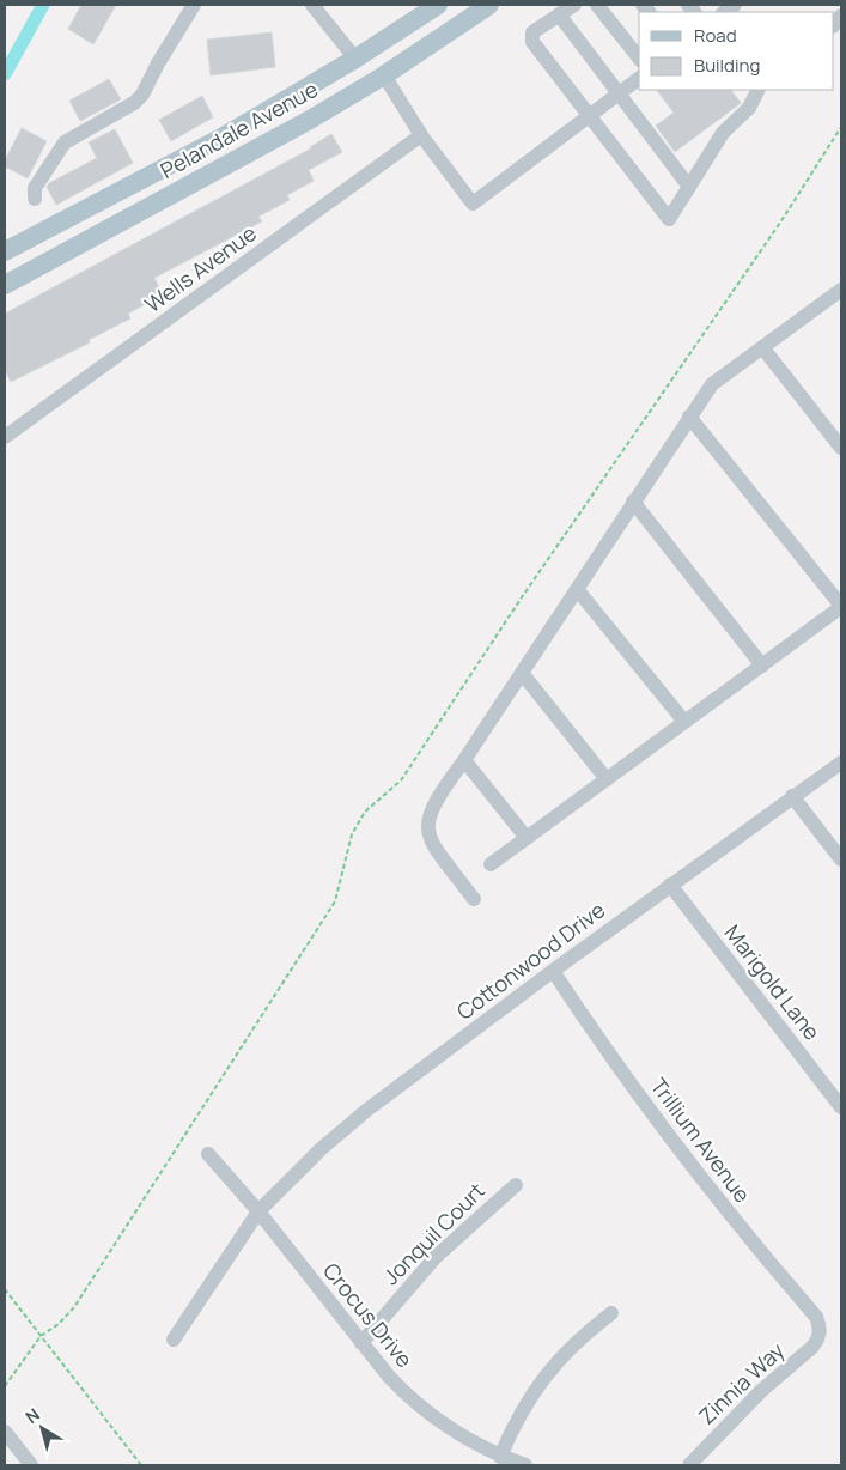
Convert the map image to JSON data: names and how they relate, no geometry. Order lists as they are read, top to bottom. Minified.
{"streets":{"main road":["Pelandale Avenue"],"street":["Wells Avenue","Cottonwood Drive","Marigold Lane","Trillium Avenue","Jonquil Court","Crocus Drive","Zinnia Way"]},"crossings":[["Cottonwood Drive","Marigold Lane"],["Cottonwood Drive","Trillium Avenue"],["Cottonwood Drive","Crocus Drive"],["Trillium Avenue","Zinnia Way"],["Jonquil Court","Crocus Drive"]],"legend":["Road","Building"],"north":"top left"}
